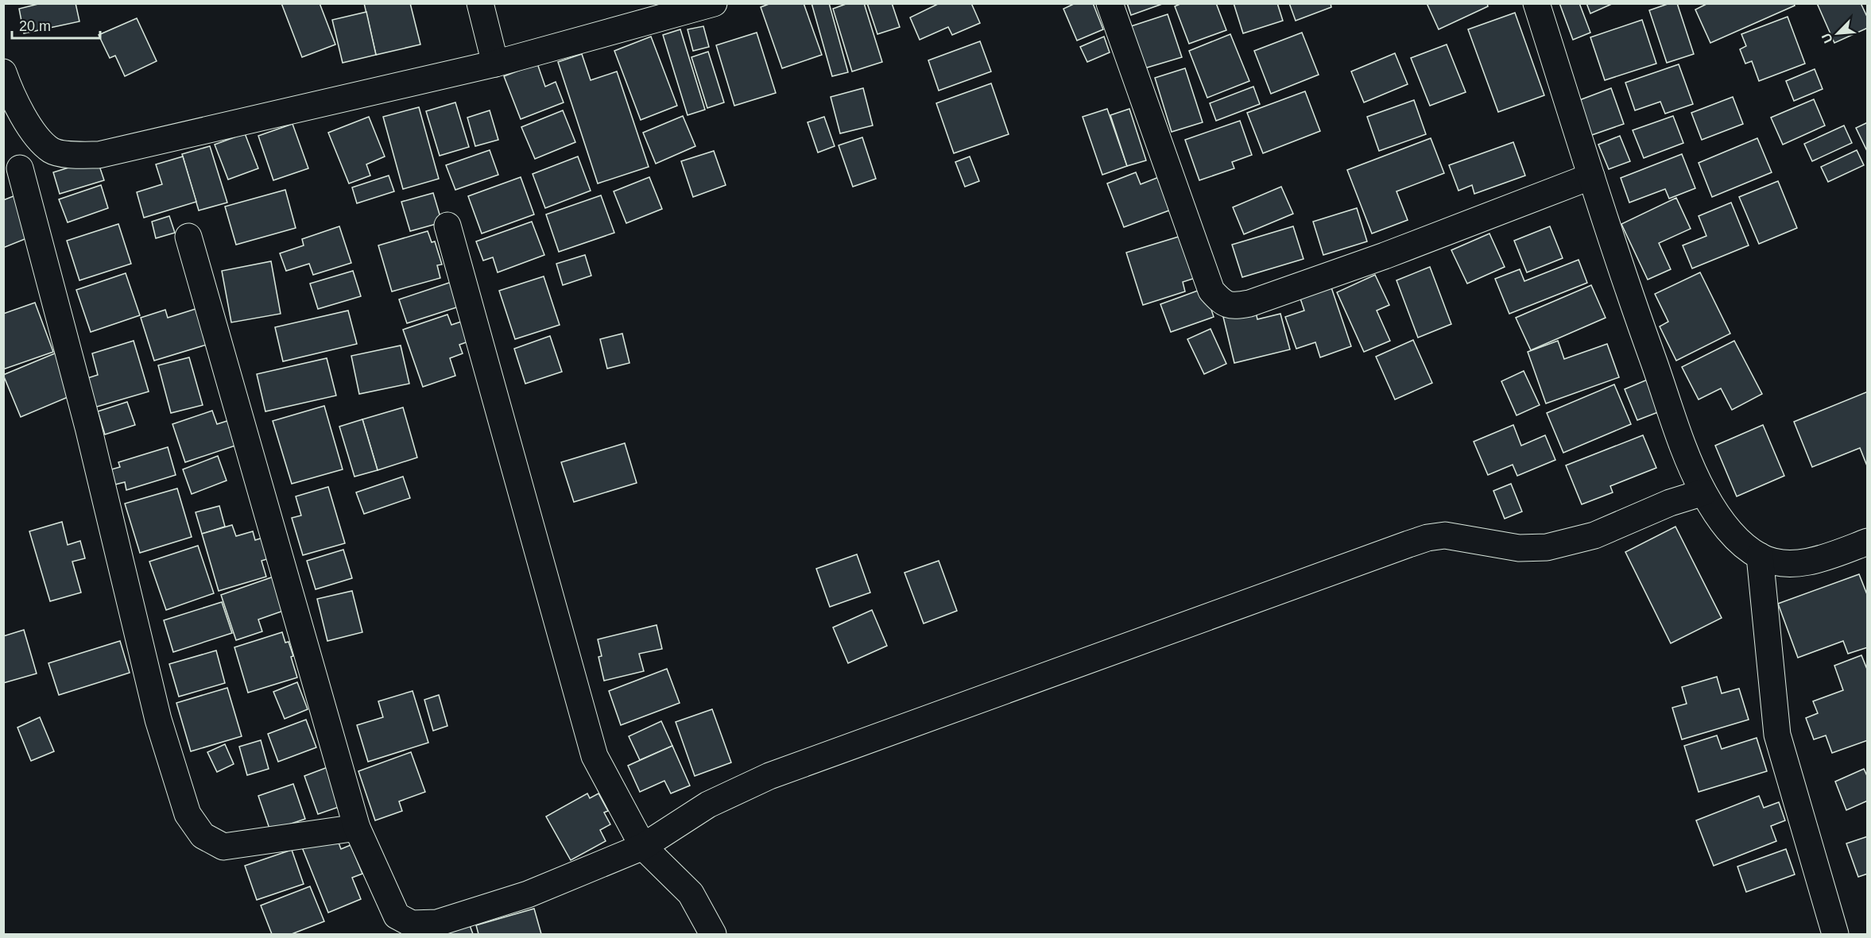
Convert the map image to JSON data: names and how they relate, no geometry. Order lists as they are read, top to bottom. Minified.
{"scale_bar":"20 m","north":"bottom left"}
